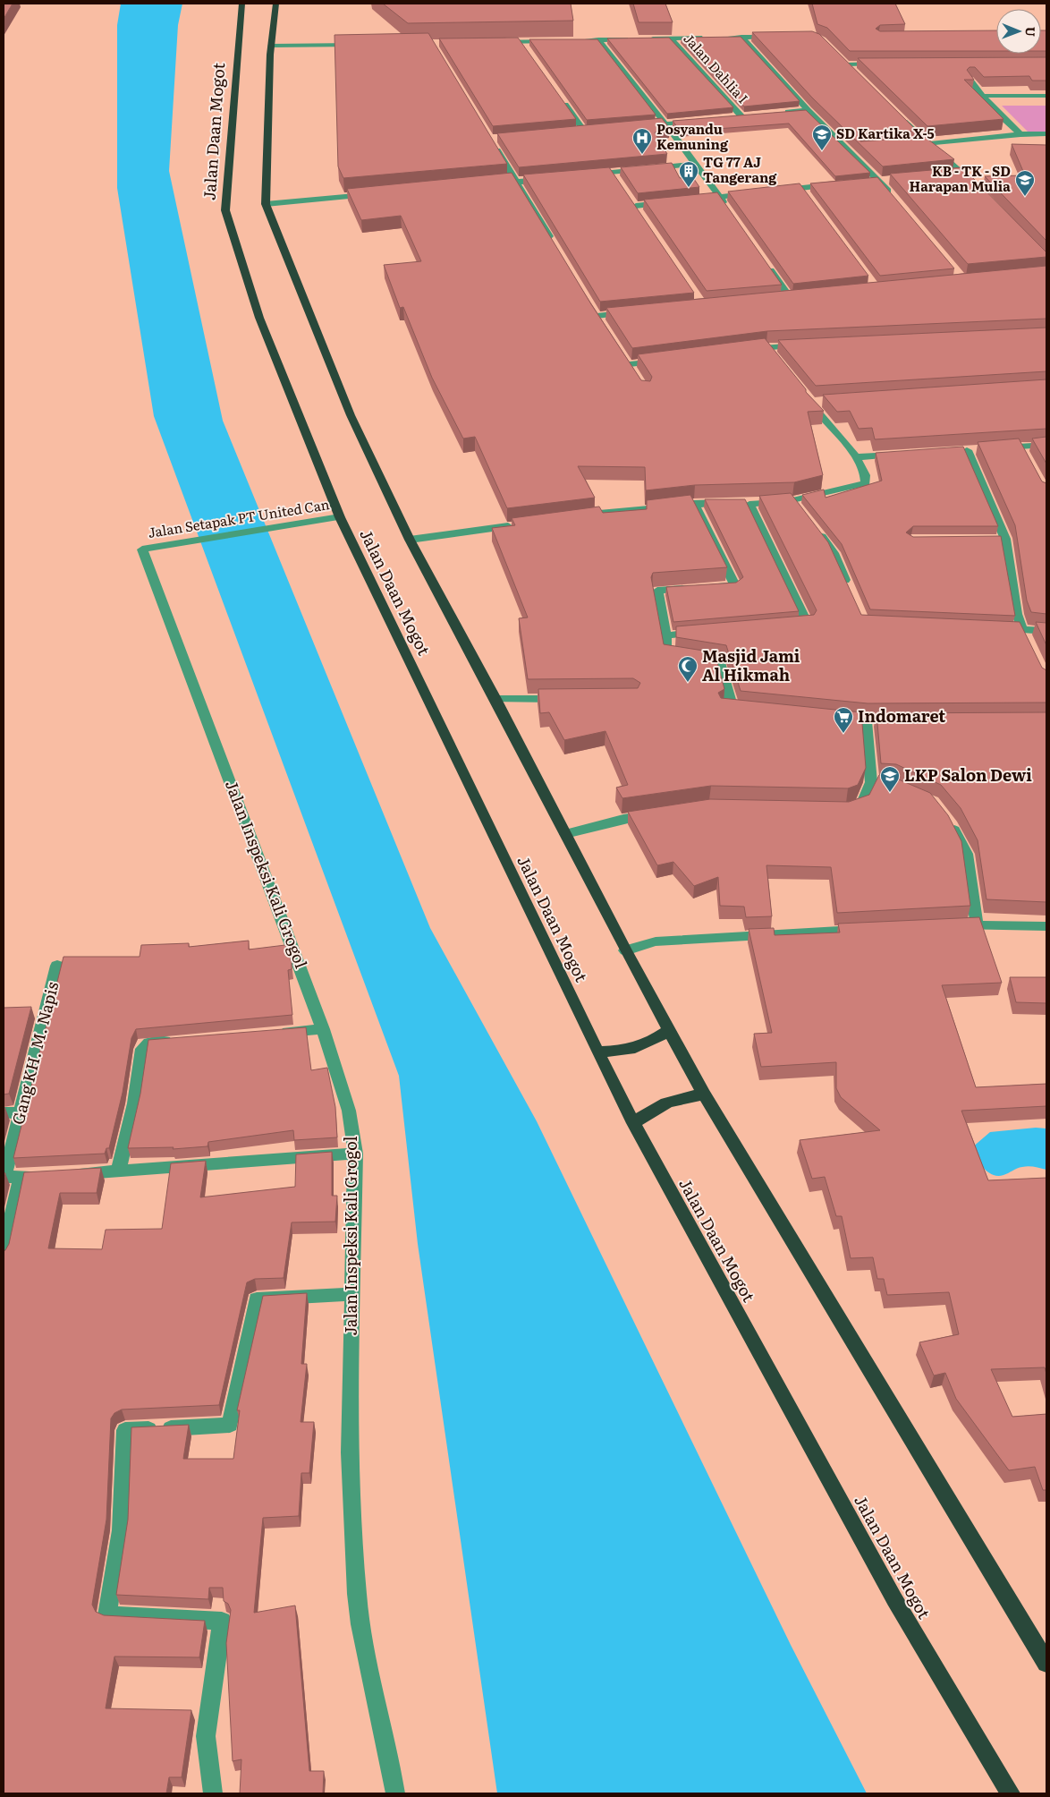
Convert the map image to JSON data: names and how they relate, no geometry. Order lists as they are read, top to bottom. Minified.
{"streets":{"highway":["Jalan Daan Mogot"],"street":["Jalan Dahlia I","Jalan Setapak PT United Can","Jalan Inspeksi Kali Grogol","Gang KH. M. Napis"]},"crossings":[["Jalan Daan Mogot","Jalan Setapak PT United Can"],["Jalan Setapak PT United Can","Jalan Inspeksi Kali Grogol"]],"places":{"school or university":["SD Kartika X-5","KB - TK - SD Harapan Mulia","LKP Salon Dewi"],"hospital":["Posyandu Kemuning"],"building":["TG 77 AJ Tangerang"],"mosque":["Masjid Jami Al Hikmah"],"supermarket":["Indomaret"]},"north":"right"}
